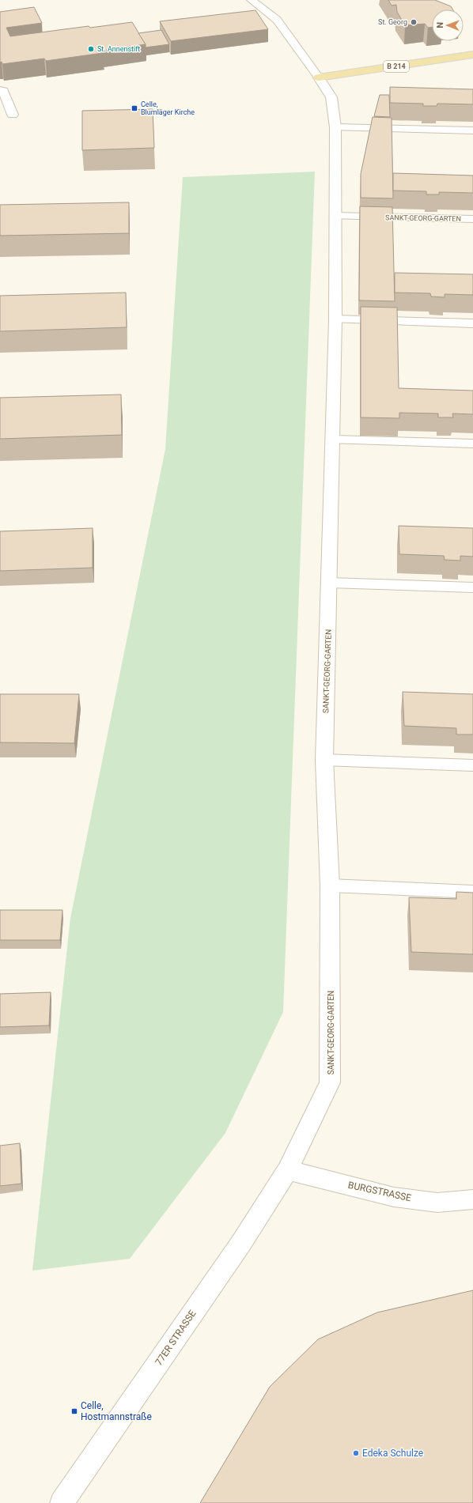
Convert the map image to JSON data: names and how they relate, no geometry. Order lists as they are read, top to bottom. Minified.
{"streets":{"main road":["B 214"],"street":["SANKT-GEORG-GARTEN","BURGSTRASSE","77ER STRASSE"]},"crossings":[["B 214","SANKT-GEORG-GARTEN"],["SANKT-GEORG-GARTEN","BURGSTRASSE"],["SANKT-GEORG-GARTEN","77ER STRASSE"],["BURGSTRASSE","77ER STRASSE"]],"places":{"other":["St. Georg","St. Annenstift","Edeka Schulze"],"transit":["Celle, Blumläger Kirche","Celle, Hostmannstraße"]},"north":"left"}
